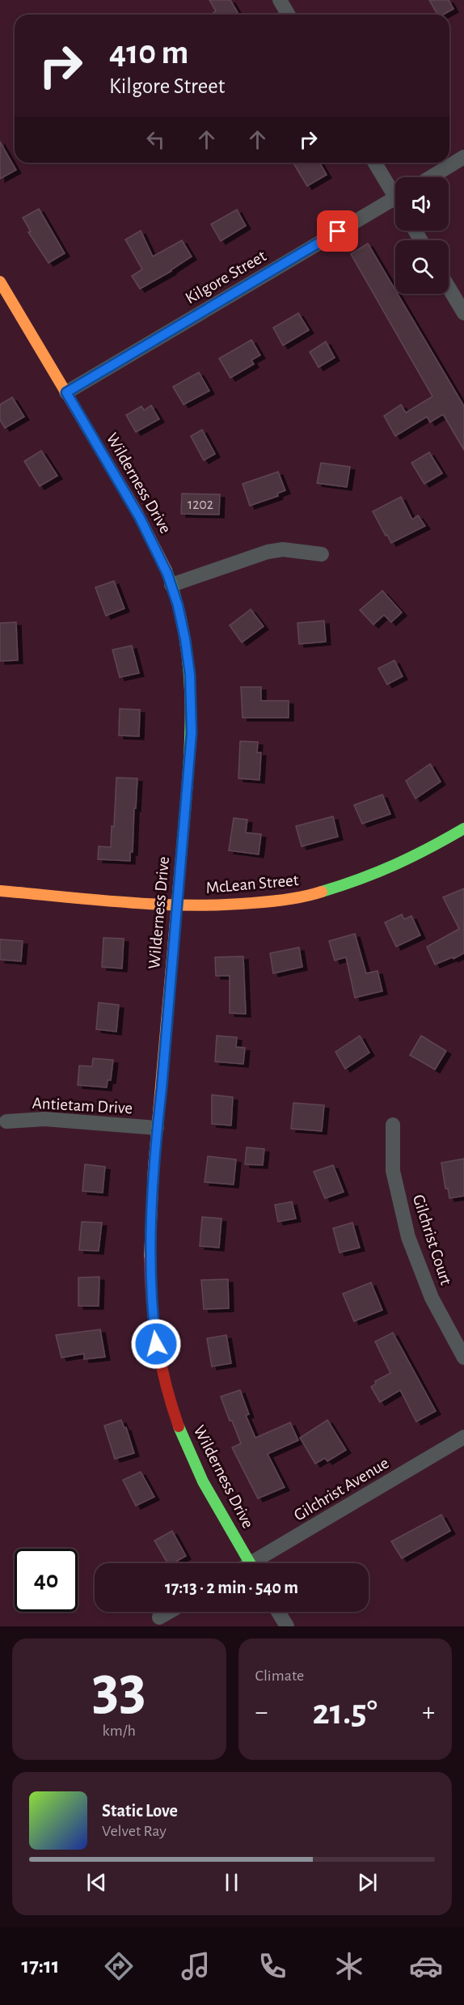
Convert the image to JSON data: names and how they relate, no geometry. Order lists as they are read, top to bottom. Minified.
{"streets":{"street":["Kilgore Street","Wilderness Drive","McLean Street","Antietam Drive","Gilchrist Court","Gilchrist Avenue"]},"crossings":[["Kilgore Street","Wilderness Drive"],["Wilderness Drive","McLean Street"],["Wilderness Drive","Antietam Drive"]],"house_numbers":["1202"],"page":{"turn":["410 m","Kilgore Street"],"limit":"40","trip":"17:13 · 2 min · 540 m","tile":[["33","km/h"],"Climate"],"heat":["−","21.5°","+"],"song":["Static Love","Velvet Ray"],"tabs":"17:11"}}
